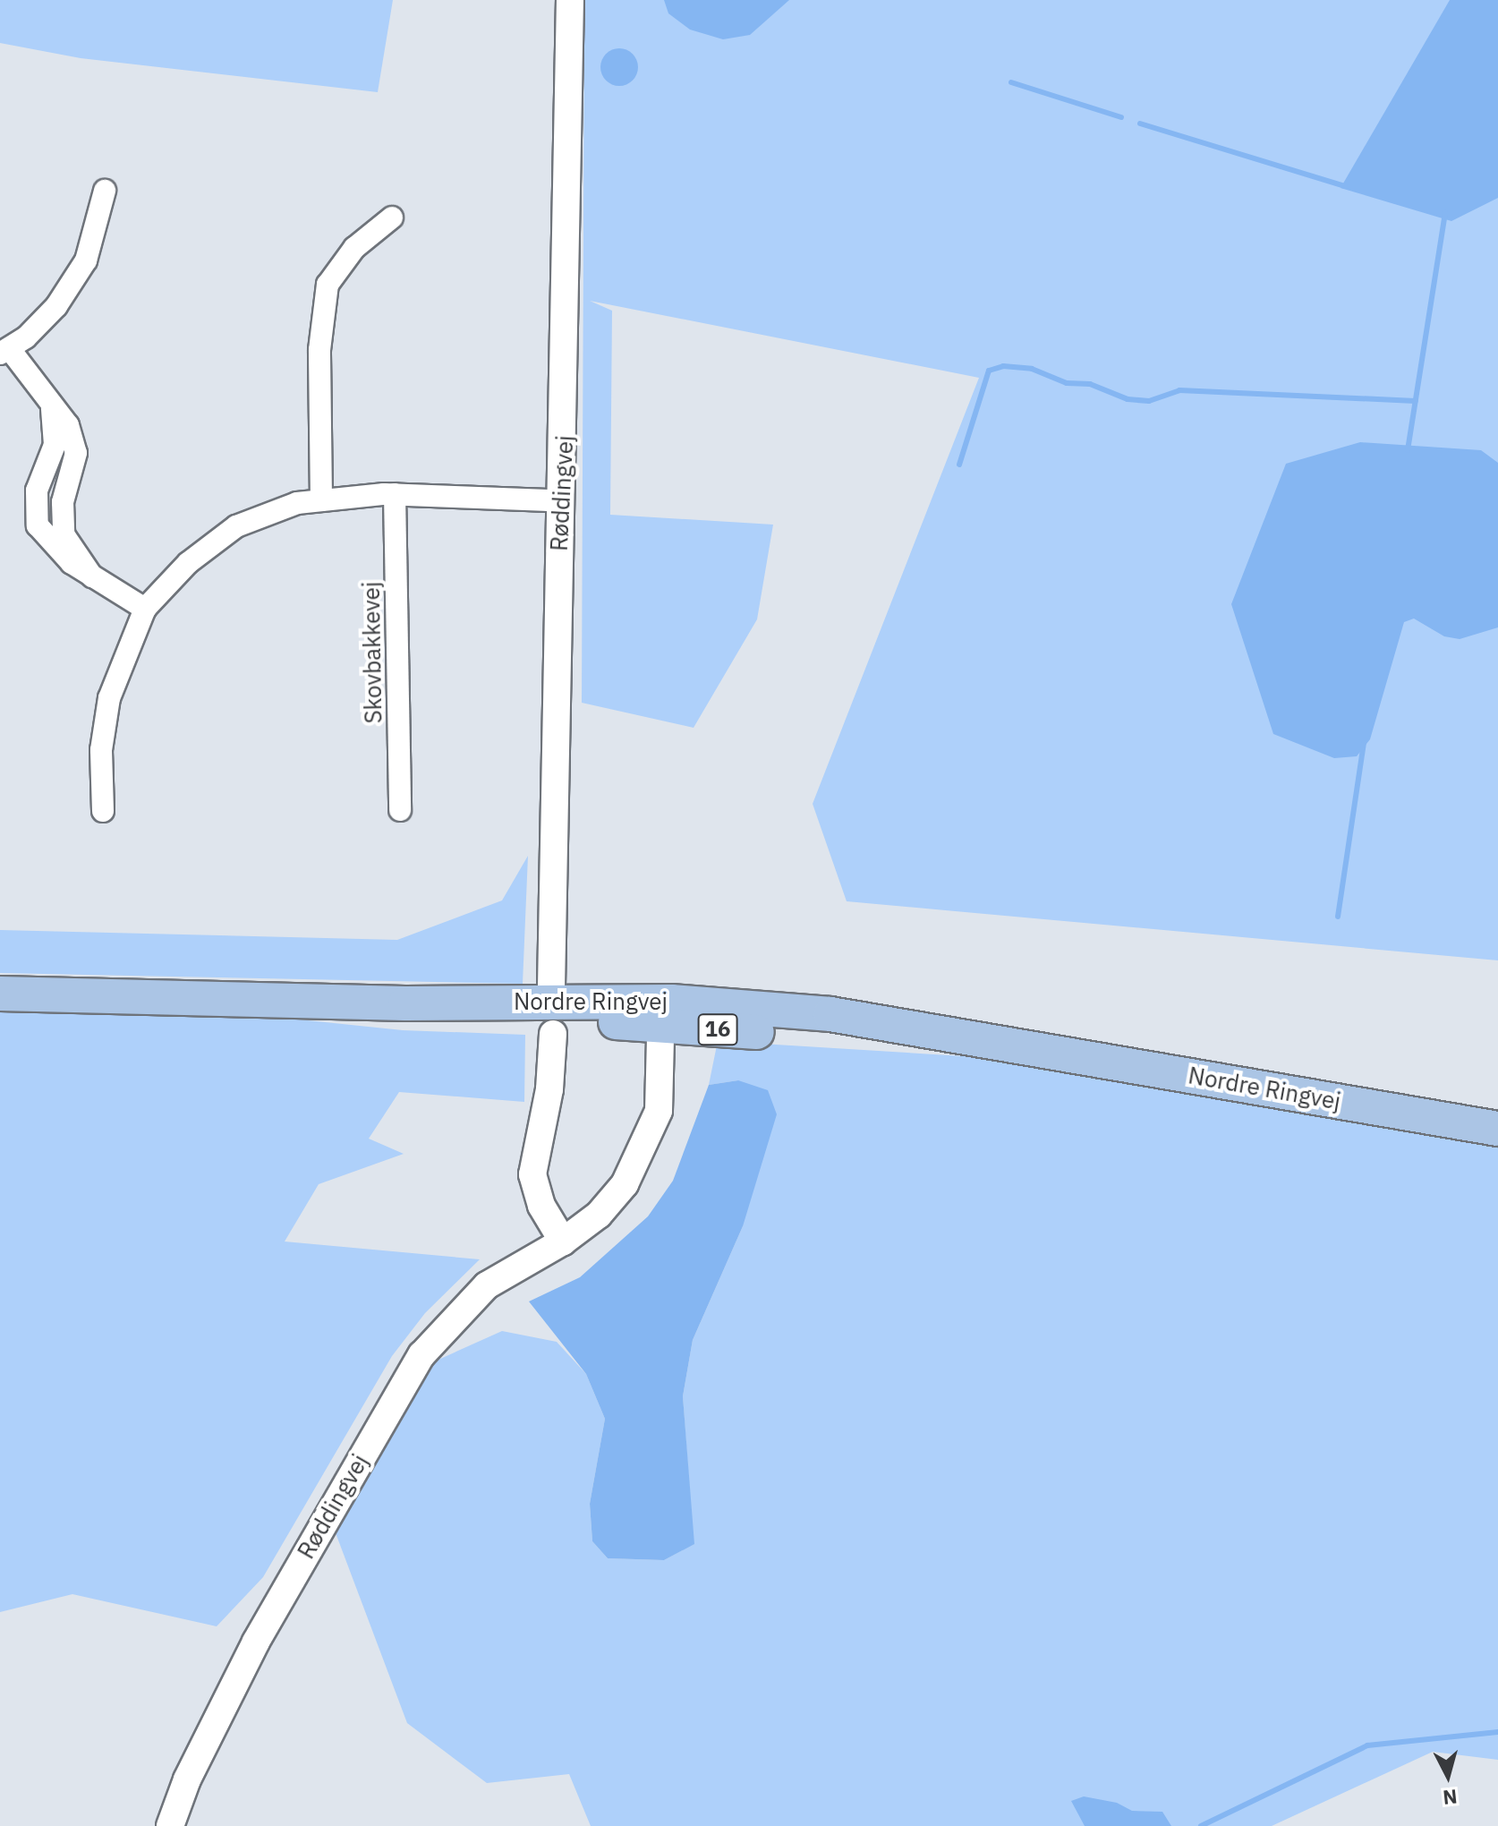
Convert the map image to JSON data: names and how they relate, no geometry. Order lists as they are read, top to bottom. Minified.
{"streets":{"main road":["Nordre Ringvej","16"],"street":["Røddingvej","Skovbakkevej"]},"crossings":[["Røddingvej","Nordre Ringvej"]],"north":"bottom"}
